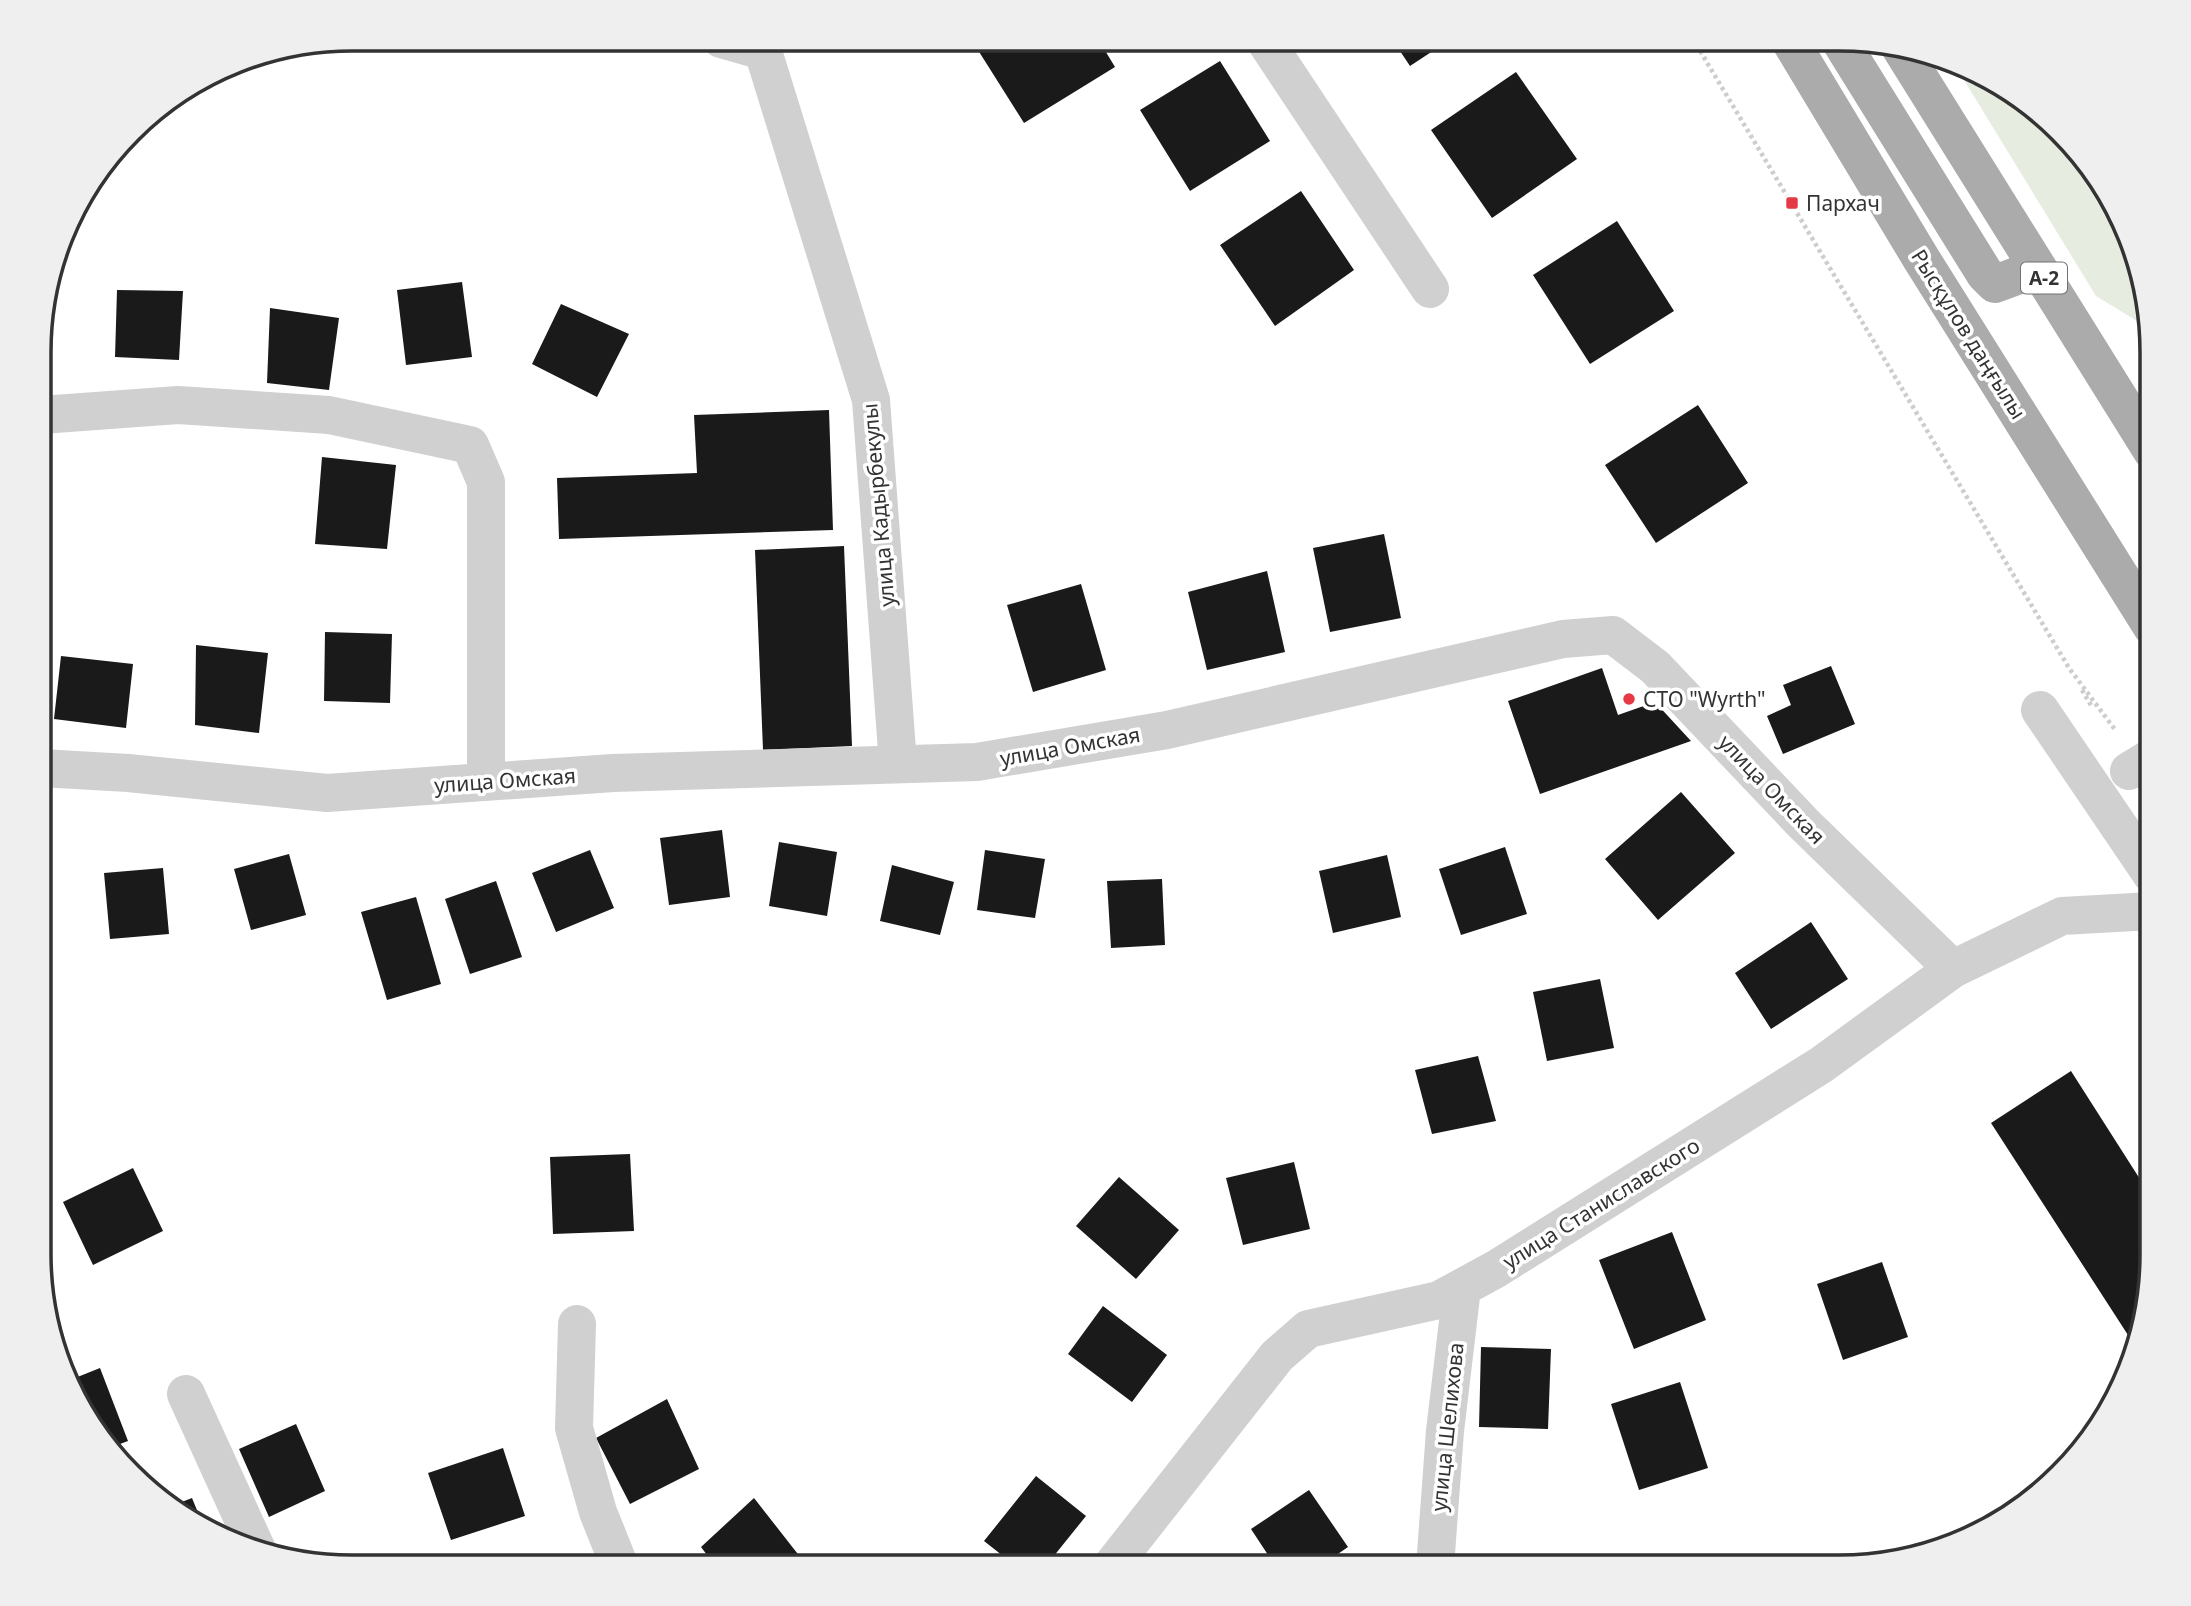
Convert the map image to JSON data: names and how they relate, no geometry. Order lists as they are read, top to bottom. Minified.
{"streets":{"main road":["A-2","Рысқұлов даңғылы"],"street":["улица Кадырбекулы","улица Омская","улица Станиславского","улица Шелихова"]},"crossings":[["улица Кадырбекулы","улица Омская"],["улица Омская","улица Станиславского"],["улица Станиславского","улица Шелихова"]],"places":{"transit":["Пархач"],"other":["СТО \"Wyrth\""]}}
